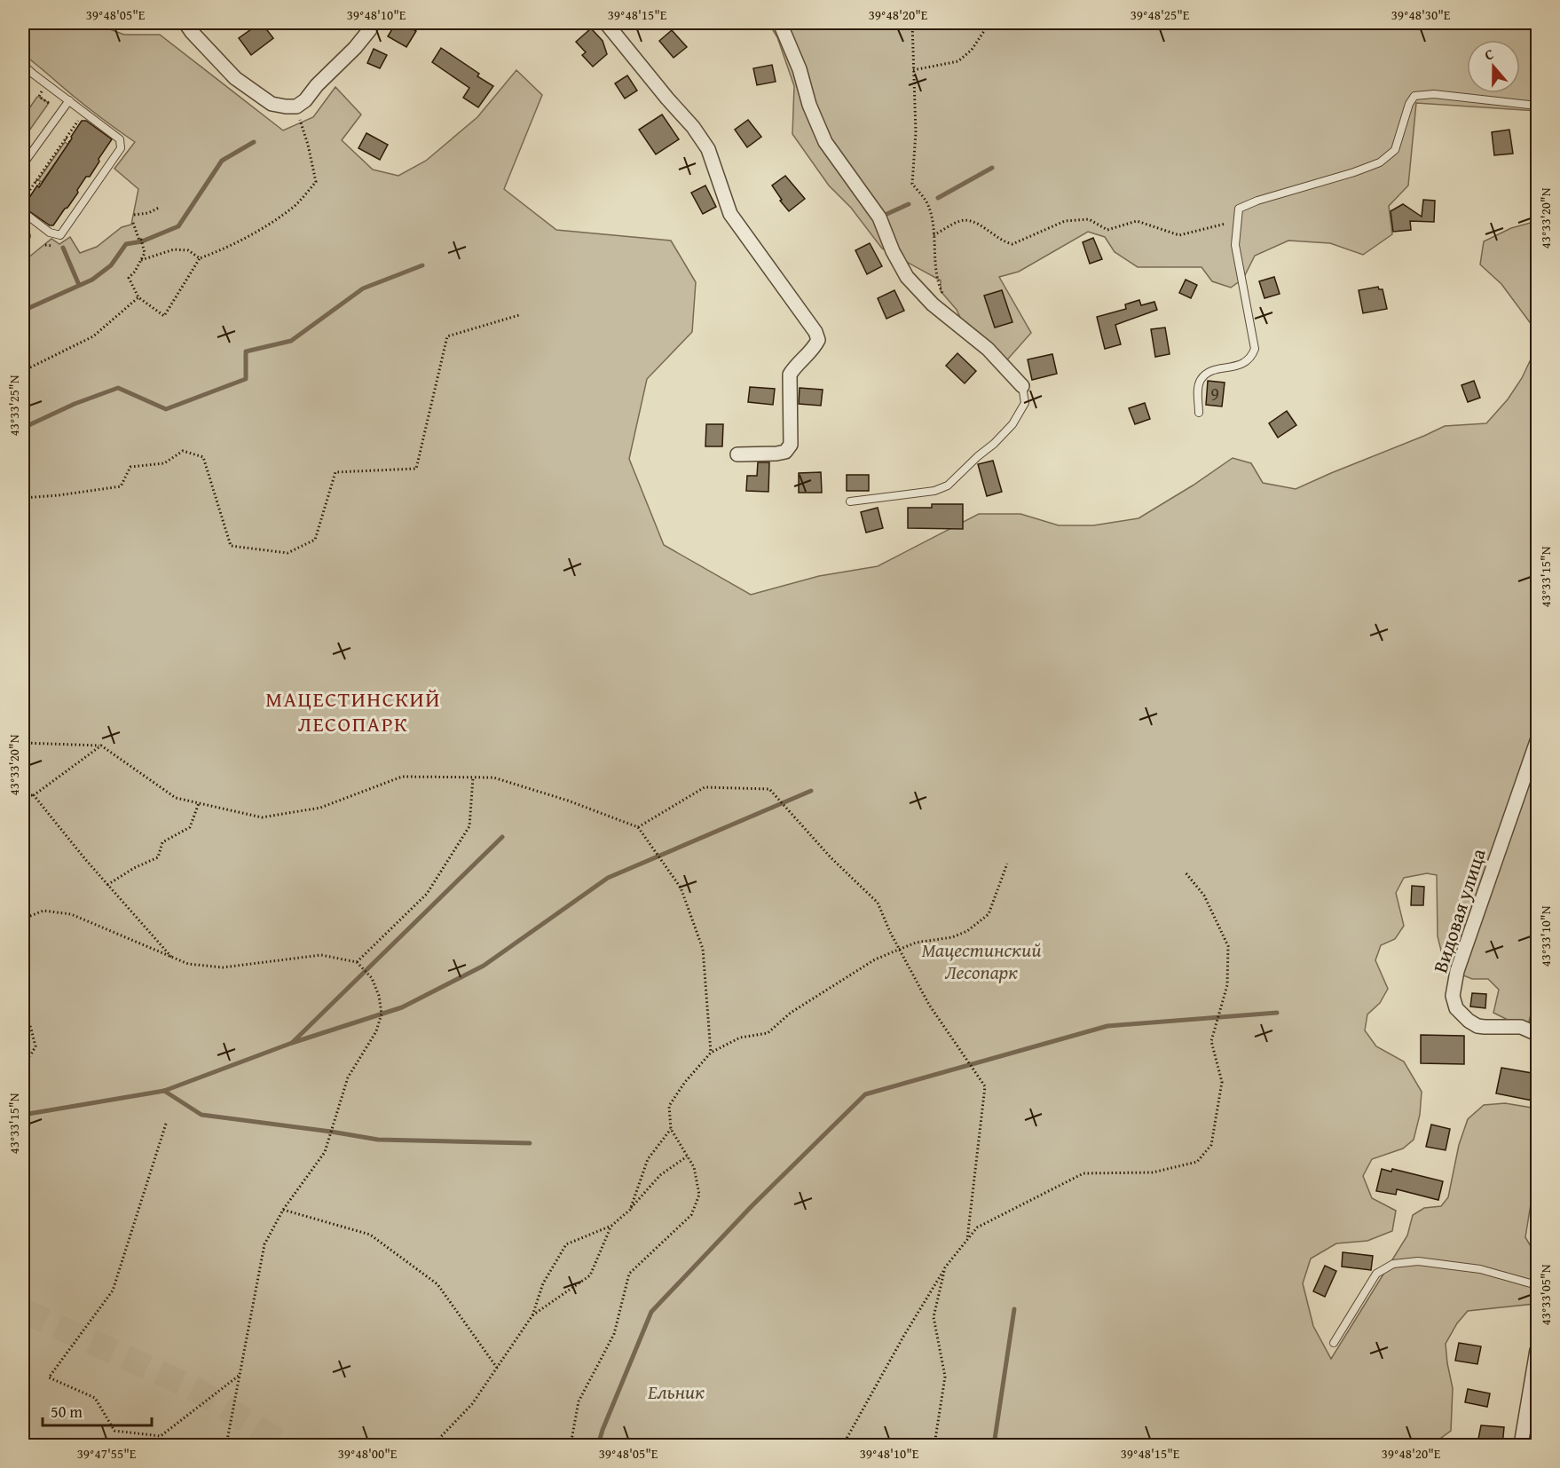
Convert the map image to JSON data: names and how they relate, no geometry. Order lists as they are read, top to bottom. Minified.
{"streets":{"street":["Видовая улица"]},"districts":["МАЦЕСТИНСКИЙ ЛЕСОПАРК"],"parks":["Мацестинский Лесопарк","Ельник"],"house_numbers":["9"],"scale_bar":"50 m","north":"top","coordinates":["39°48'05\"E","39°48'10\"E","39°48'15\"E","39°48'20\"E","39°48'25\"E","39°48'30\"E","43°33'20\"N","43°33'25\"N","43°33'15\"N","43°33'10\"N","43°33'05\"N","39°47'55\"E","39°48'00\"E"]}
